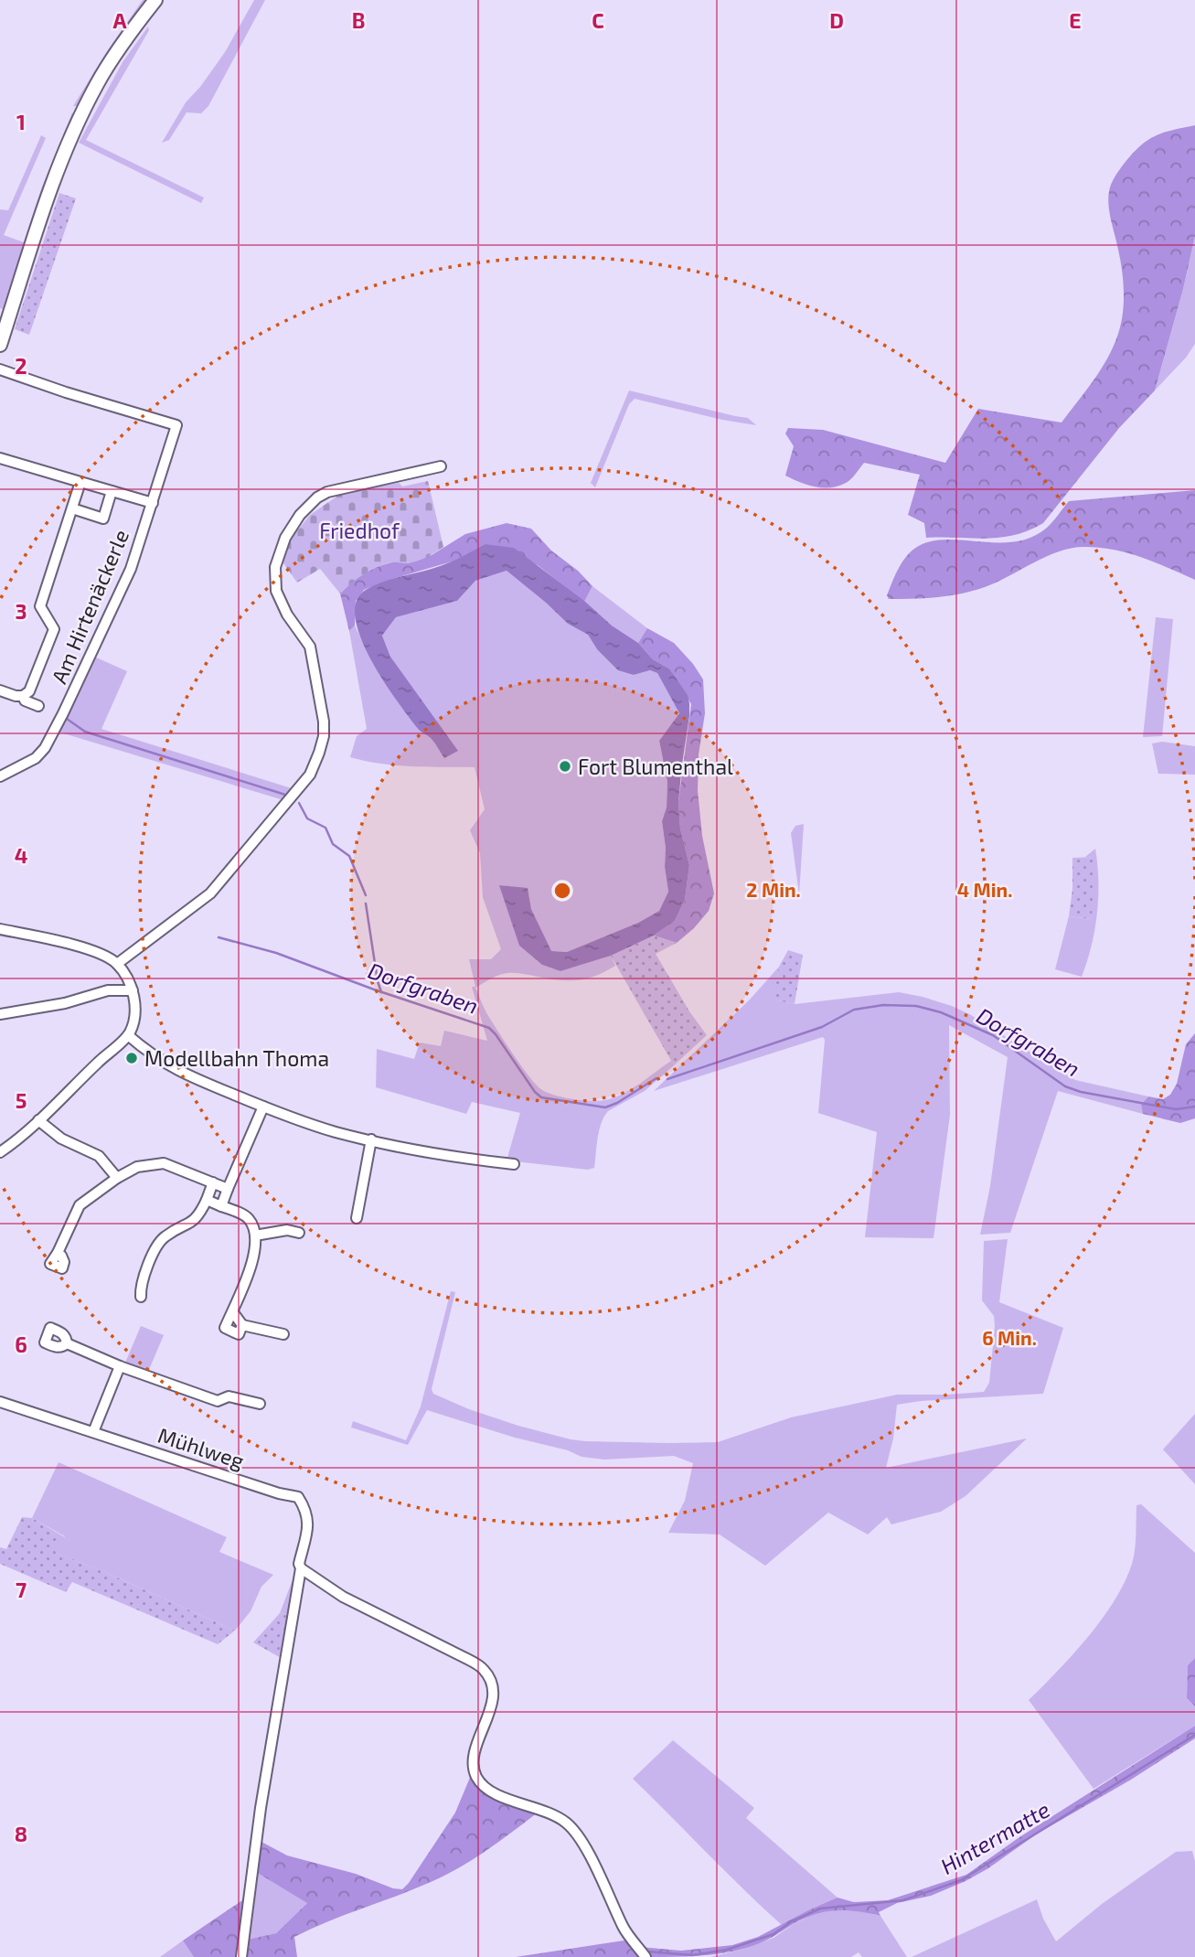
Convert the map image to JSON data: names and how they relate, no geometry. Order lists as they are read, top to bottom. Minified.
{"streets":{"street":["Am Hirtenäckerle","Mühlweg"]},"water":["Dorfgraben","Hintermatte"],"parks":["Friedhof"],"places":["Fort Blumenthal","Modellbahn Thoma"],"grid":{"columns":["A","B","C","D","E"],"rows":["1","2","3","4","5","6","7","8"]},"rings":["2 Min.","4 Min.","6 Min."]}
